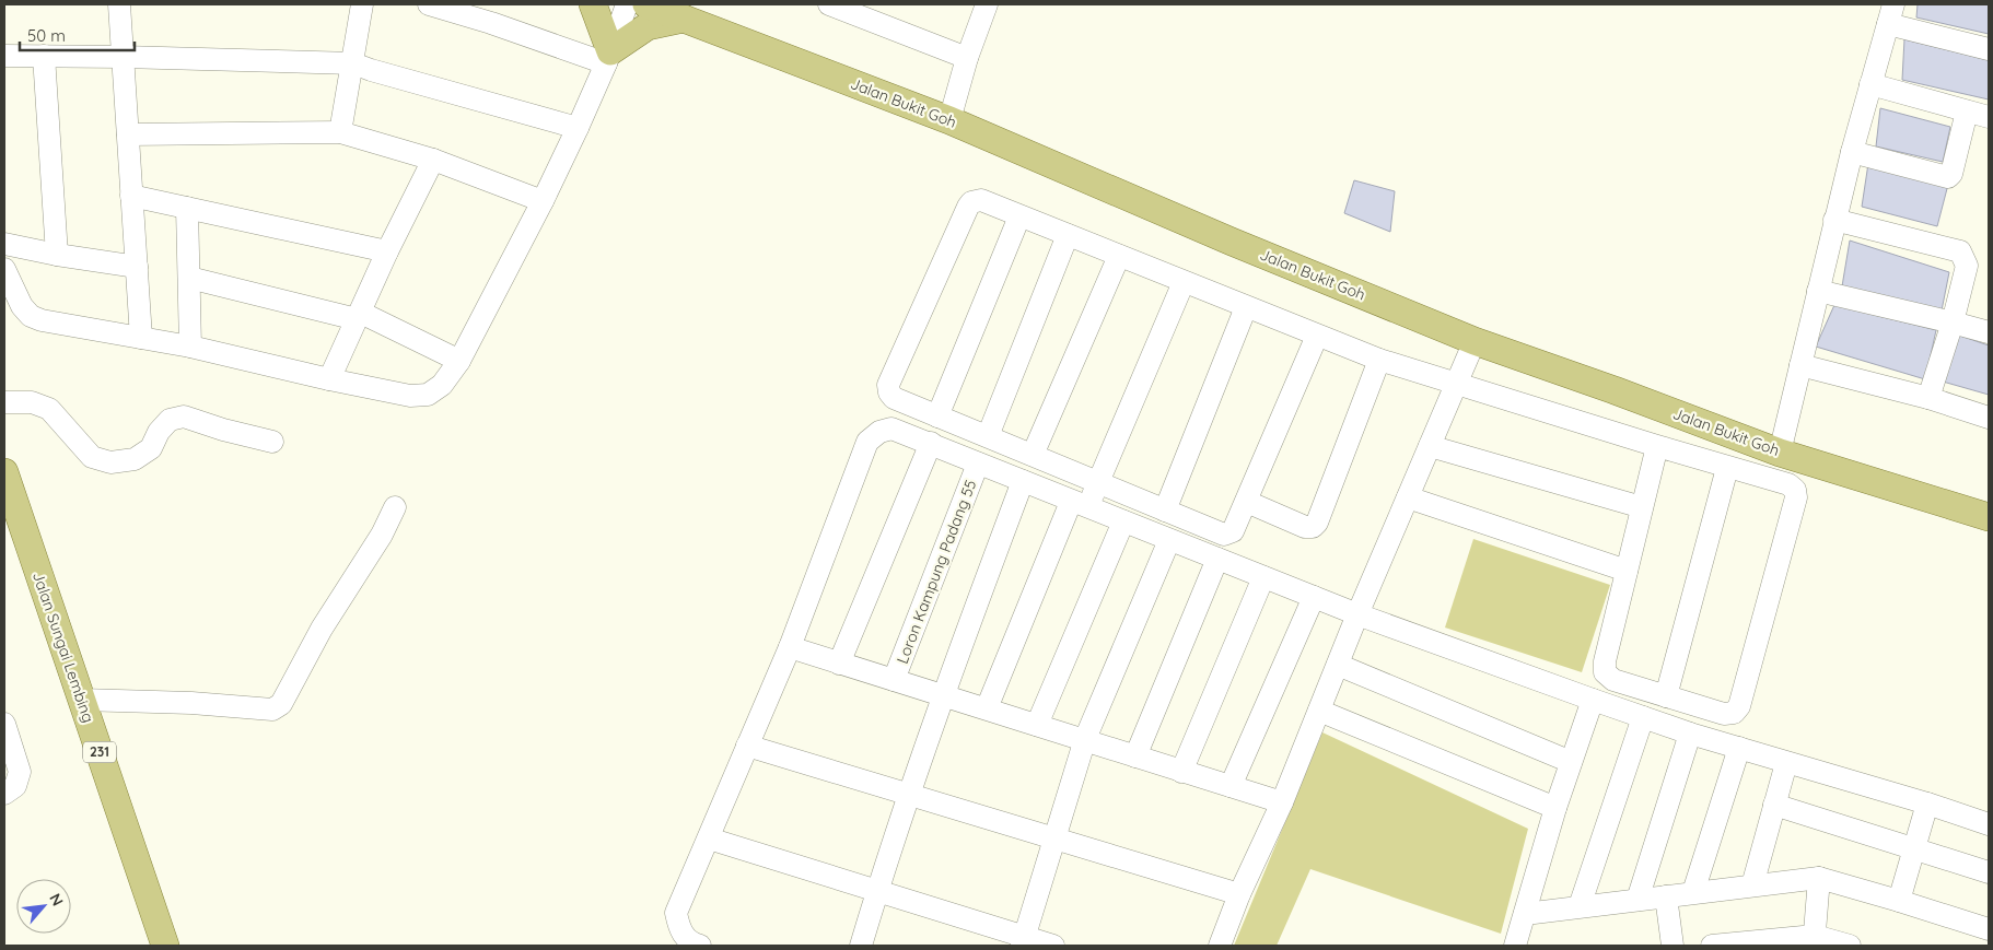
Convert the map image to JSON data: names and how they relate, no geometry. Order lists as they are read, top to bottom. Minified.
{"streets":{"main road":["Jalan Bukit Goh","Jalan Sungai Lembing","231"],"street":["Loron Kampung Padang 55"]},"scale_bar":"50 m","north":"top right"}
